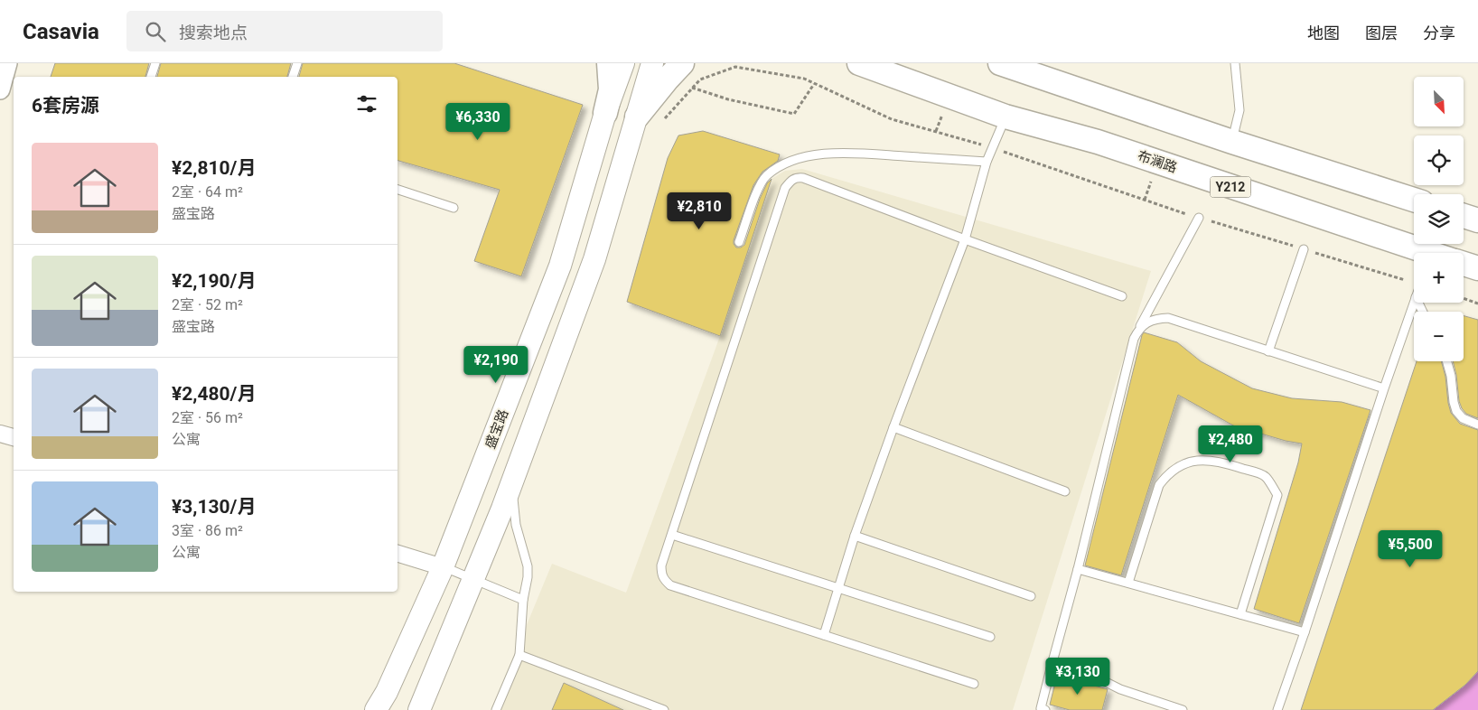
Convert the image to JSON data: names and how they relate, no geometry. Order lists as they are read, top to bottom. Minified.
{"streets":{"main road":["布澜路","Y212","盛宝路"]},"north":"bottom right","page":{"header":"Casavia","search":"搜索地点","nav":["地图","图层","分享"],"map_buttons":["+","−"],"heading":"6套房源","price":["¥6,330","¥2,810","¥2,190","¥2,480","¥5,500","¥3,130"],"list":[{"name":"¥2,810/月","note":"2室 · 64 m² · 盛宝路"},{"name":"¥2,190/月","note":"2室 · 52 m² · 盛宝路"},{"name":"¥2,480/月","note":"2室 · 56 m² · 公寓"},{"name":"¥3,130/月","note":"3室 · 86 m² · 公寓"}]}}
